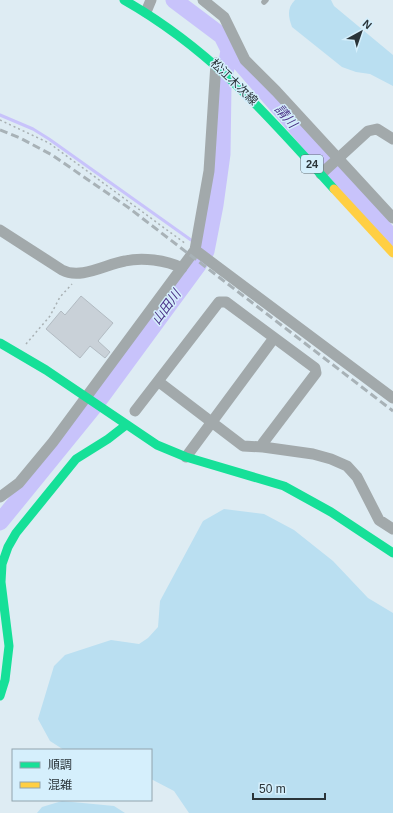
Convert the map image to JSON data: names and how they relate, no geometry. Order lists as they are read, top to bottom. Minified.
{"streets":{"street":["松江木次線","24"]},"water":["請川","山田川"],"legend":["順調","混雑"],"scale_bar":"50 m","north":"top right"}
